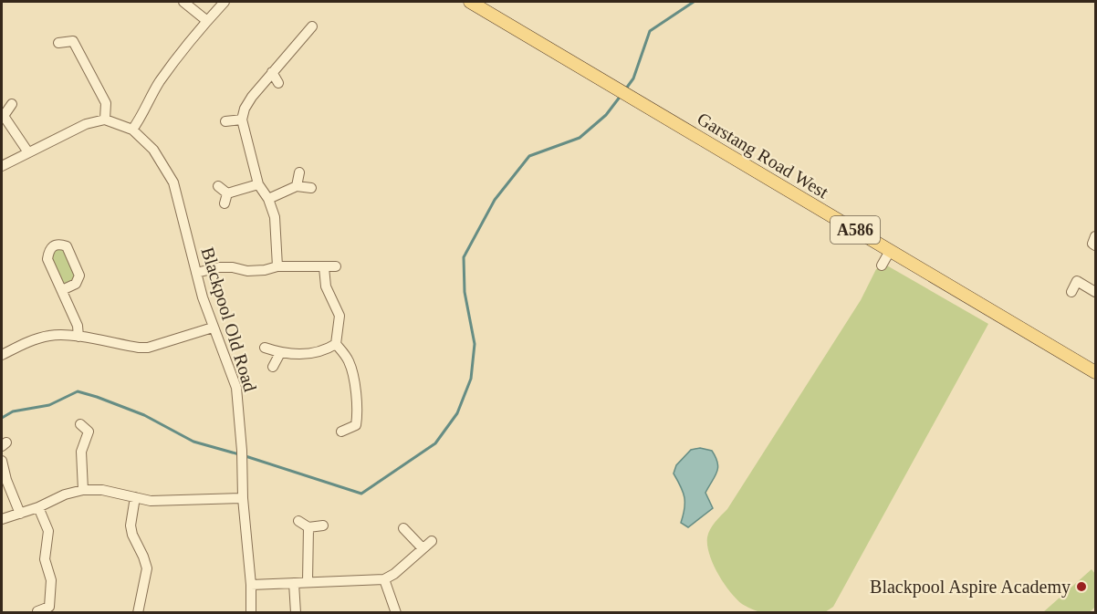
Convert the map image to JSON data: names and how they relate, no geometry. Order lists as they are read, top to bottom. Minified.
{"streets":{"main road":["Garstang Road West","A586"],"street":["Blackpool Old Road"]},"places":["Blackpool Aspire Academy"]}
